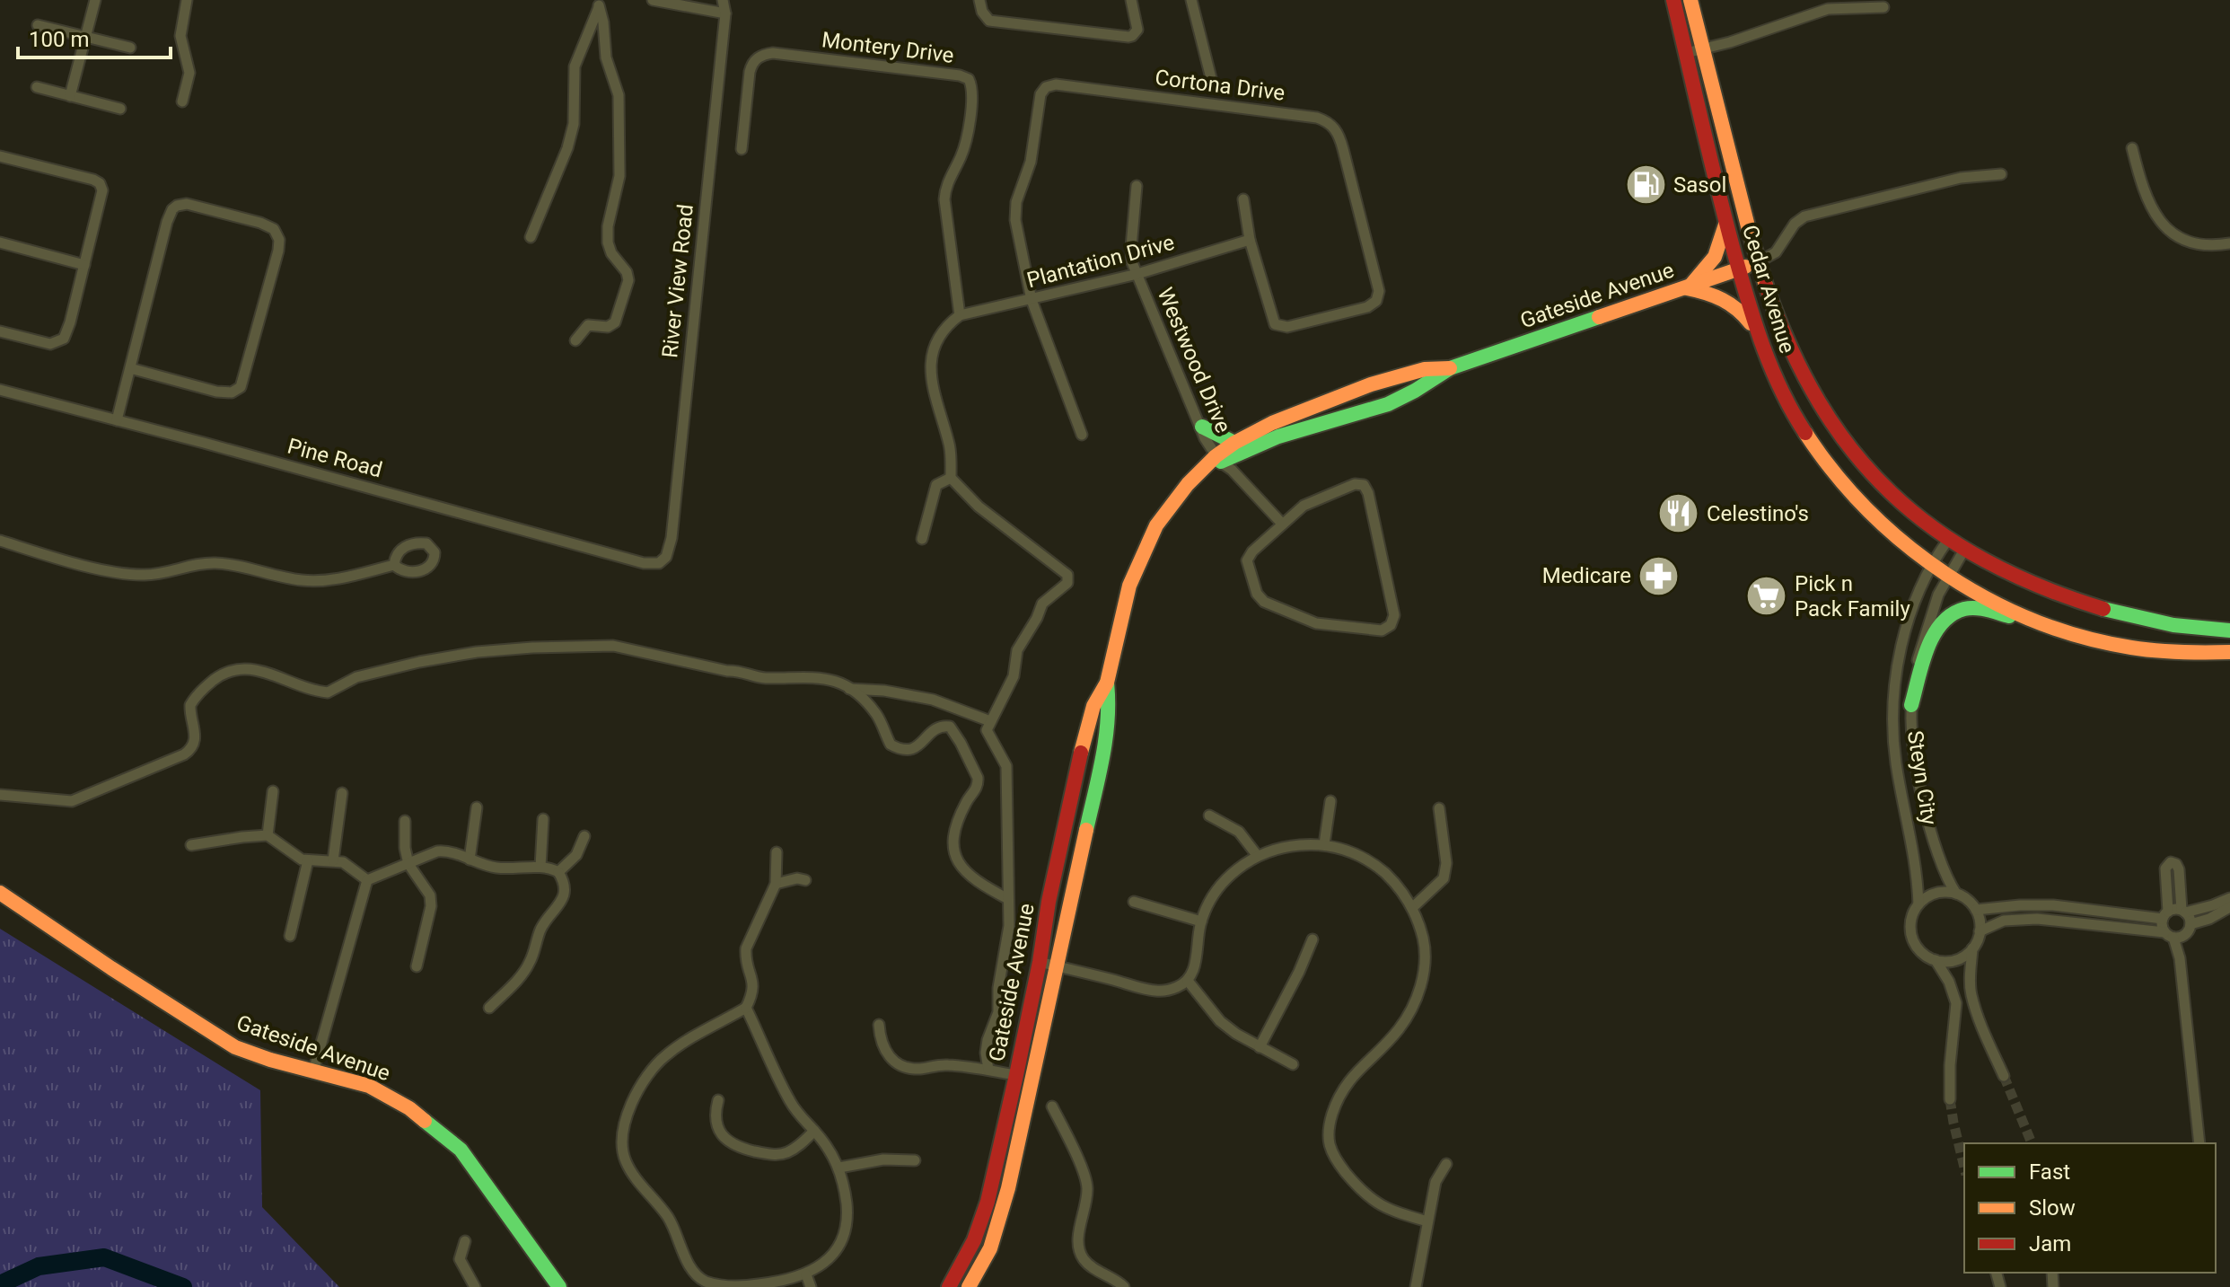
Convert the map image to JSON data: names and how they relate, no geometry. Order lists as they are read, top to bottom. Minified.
{"streets":{"street":["Montery Drive","Cortona Drive","Plantation Drive","River View Road","Cedar Avenue","Gateside Avenue","Westwood Drive","Pine Road","Steyn City"]},"crossings":[["Montery Drive","Plantation Drive"],["Cortona Drive","Plantation Drive"],["Plantation Drive","Westwood Drive"],["River View Road","Pine Road"],["Cedar Avenue","Gateside Avenue"],["Cedar Avenue","Steyn City"],["Gateside Avenue","Westwood Drive"]],"places":{"fuel station":["Sasol"],"restaurant":["Celestino's"],"pharmacy":["Medicare"],"supermarket":["Pick n Pack Family"]},"legend":["Fast","Slow","Jam"],"scale_bar":"100 m"}
